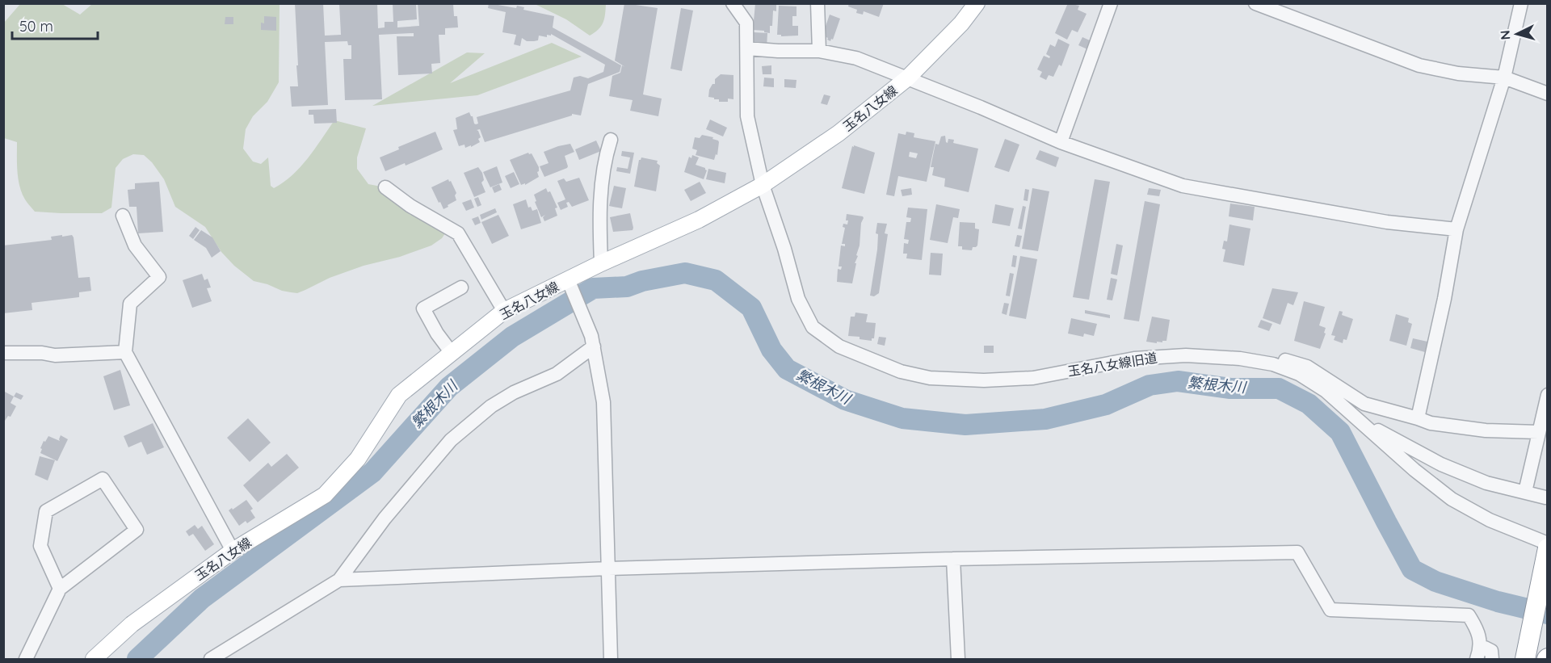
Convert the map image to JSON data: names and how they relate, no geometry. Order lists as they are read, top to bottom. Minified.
{"streets":{"main road":["玉名八女線"],"street":["玉名八女線旧道"]},"crossings":[["玉名八女線","玉名八女線旧道"]],"water":["繁根木川"],"scale_bar":"50 m","north":"left"}
